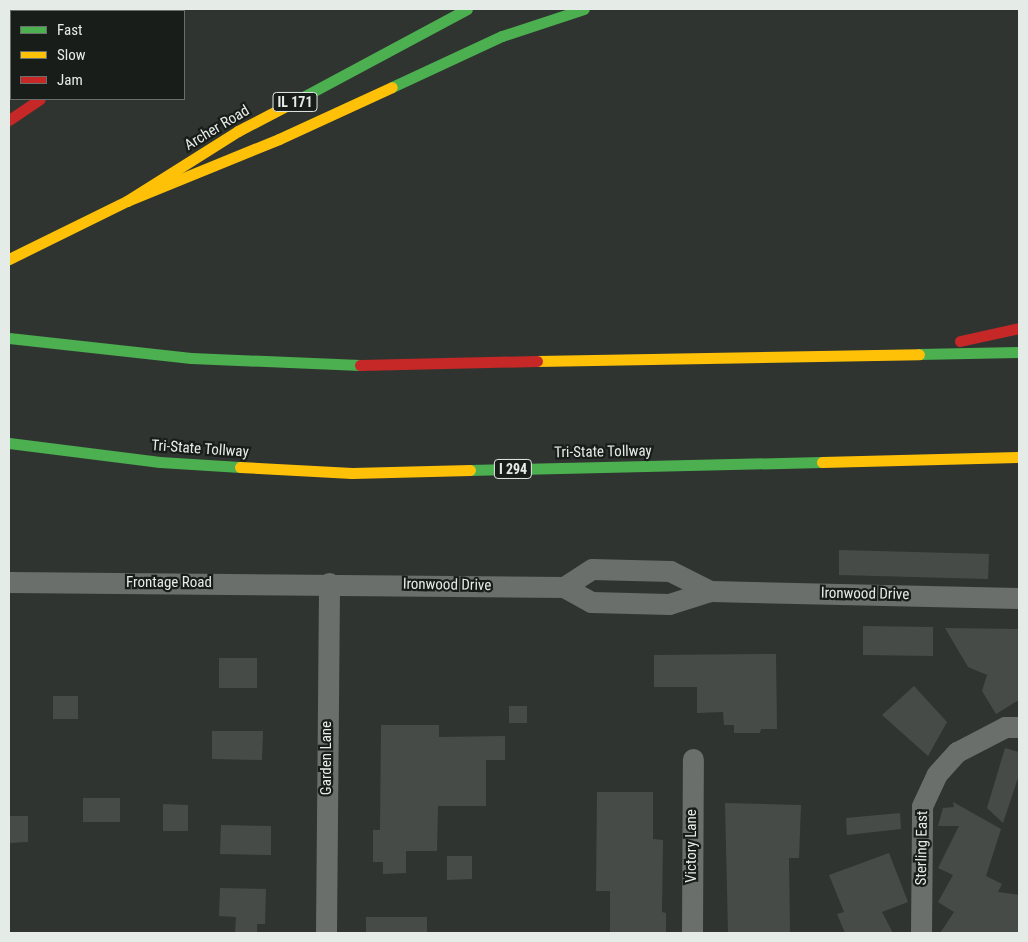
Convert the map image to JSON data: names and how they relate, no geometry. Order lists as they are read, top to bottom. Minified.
{"streets":{"main road":["IL 171","Archer Road","Tri-State Tollway","I 294"],"street":["Frontage Road","Ironwood Drive","Garden Lane","Victory Lane","Sterling East"]},"crossings":[["Frontage Road","Ironwood Drive"],["Frontage Road","Garden Lane"],["Ironwood Drive","Garden Lane"]],"legend":["Fast","Slow","Jam"]}
